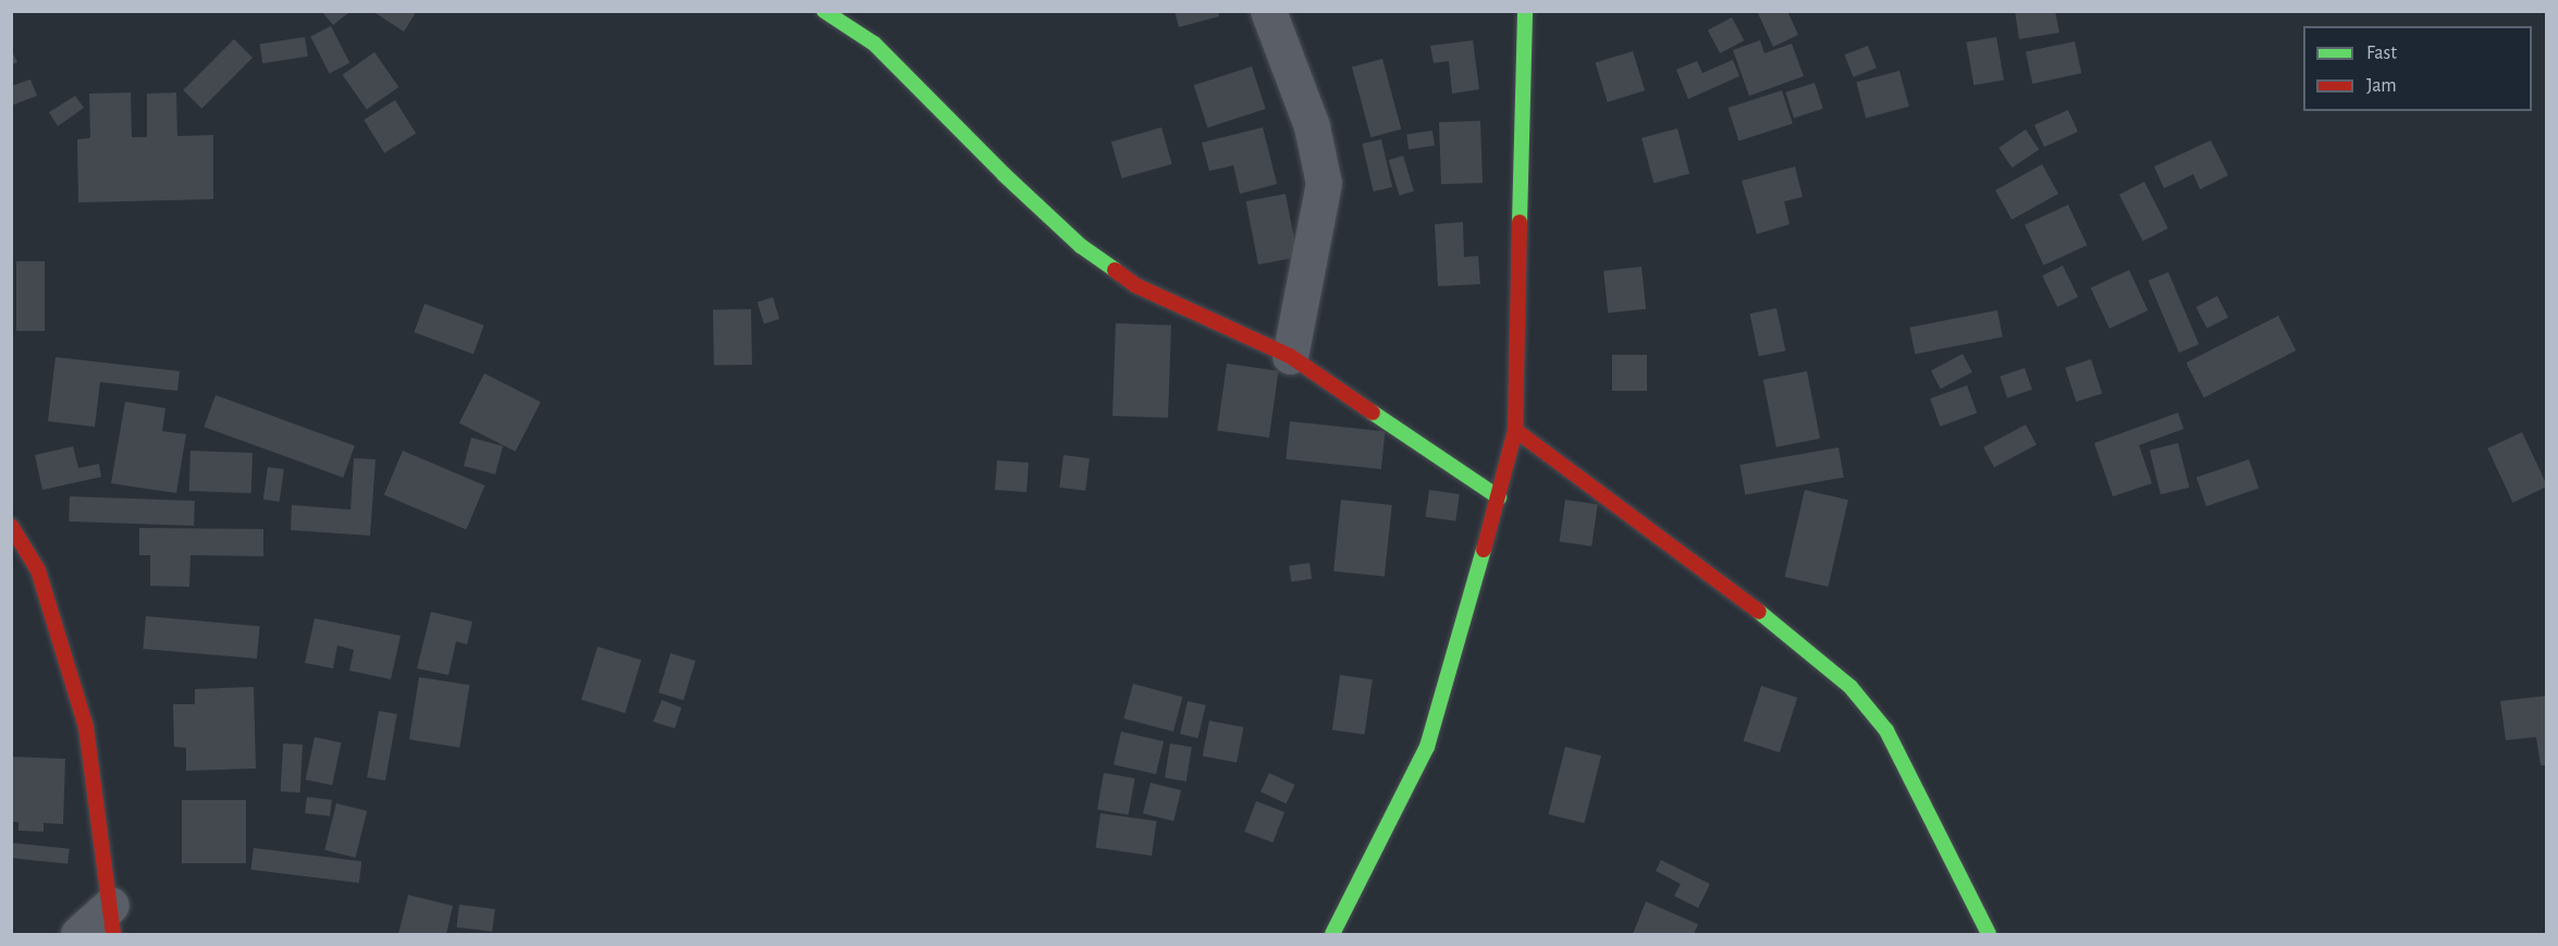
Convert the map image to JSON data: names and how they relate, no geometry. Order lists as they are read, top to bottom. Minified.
{"legend":["Fast","Jam"]}
